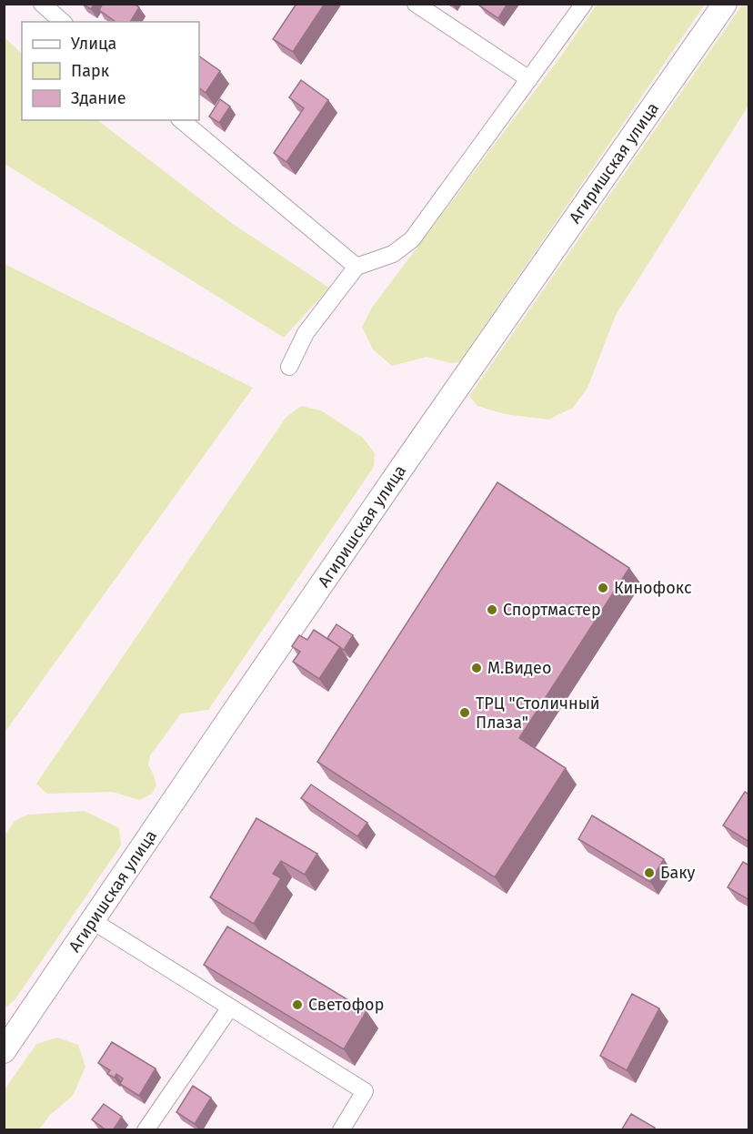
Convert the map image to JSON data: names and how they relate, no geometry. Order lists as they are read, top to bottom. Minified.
{"streets":{"street":["Агиришская улица"]},"places":["Кинофокс","Спортмастер","М.Видео","ТРЦ \"Столичный Плаза\"","Баку","Светофор"],"legend":["Улица","Парк","Здание"]}
